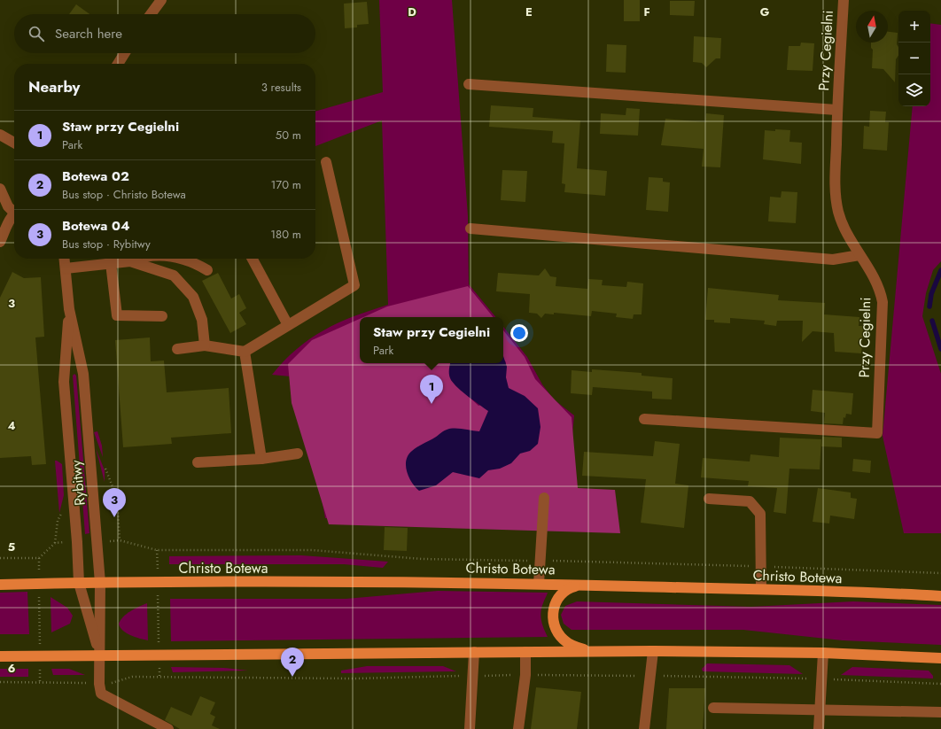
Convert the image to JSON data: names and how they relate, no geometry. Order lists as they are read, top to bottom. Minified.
{"streets":{"main road":["Christo Botewa"],"street":["Przy Cegielni","Rybitwy"]},"crossings":[["Rybitwy","Christo Botewa"]],"north":"top","page":{"map_buttons":["+","−"],"search":"Search here","heading":["Nearby","3 results"],"list":[{"mark":"1","name":"Staw przy Cegielni","note":"Park","value":"50 m"},{"mark":"2","name":"Botewa 02","note":"Bus stop · Christo Botewa","value":"170 m"},{"mark":"3","name":"Botewa 04","note":"Bus stop · Rybitwy","value":"180 m"}],"popup":["Staw przy Cegielni","Park"],"pins":["1","3","2"]},"grid":{"columns":["D","E","F","G"],"rows":["3","4","5","6"]}}
